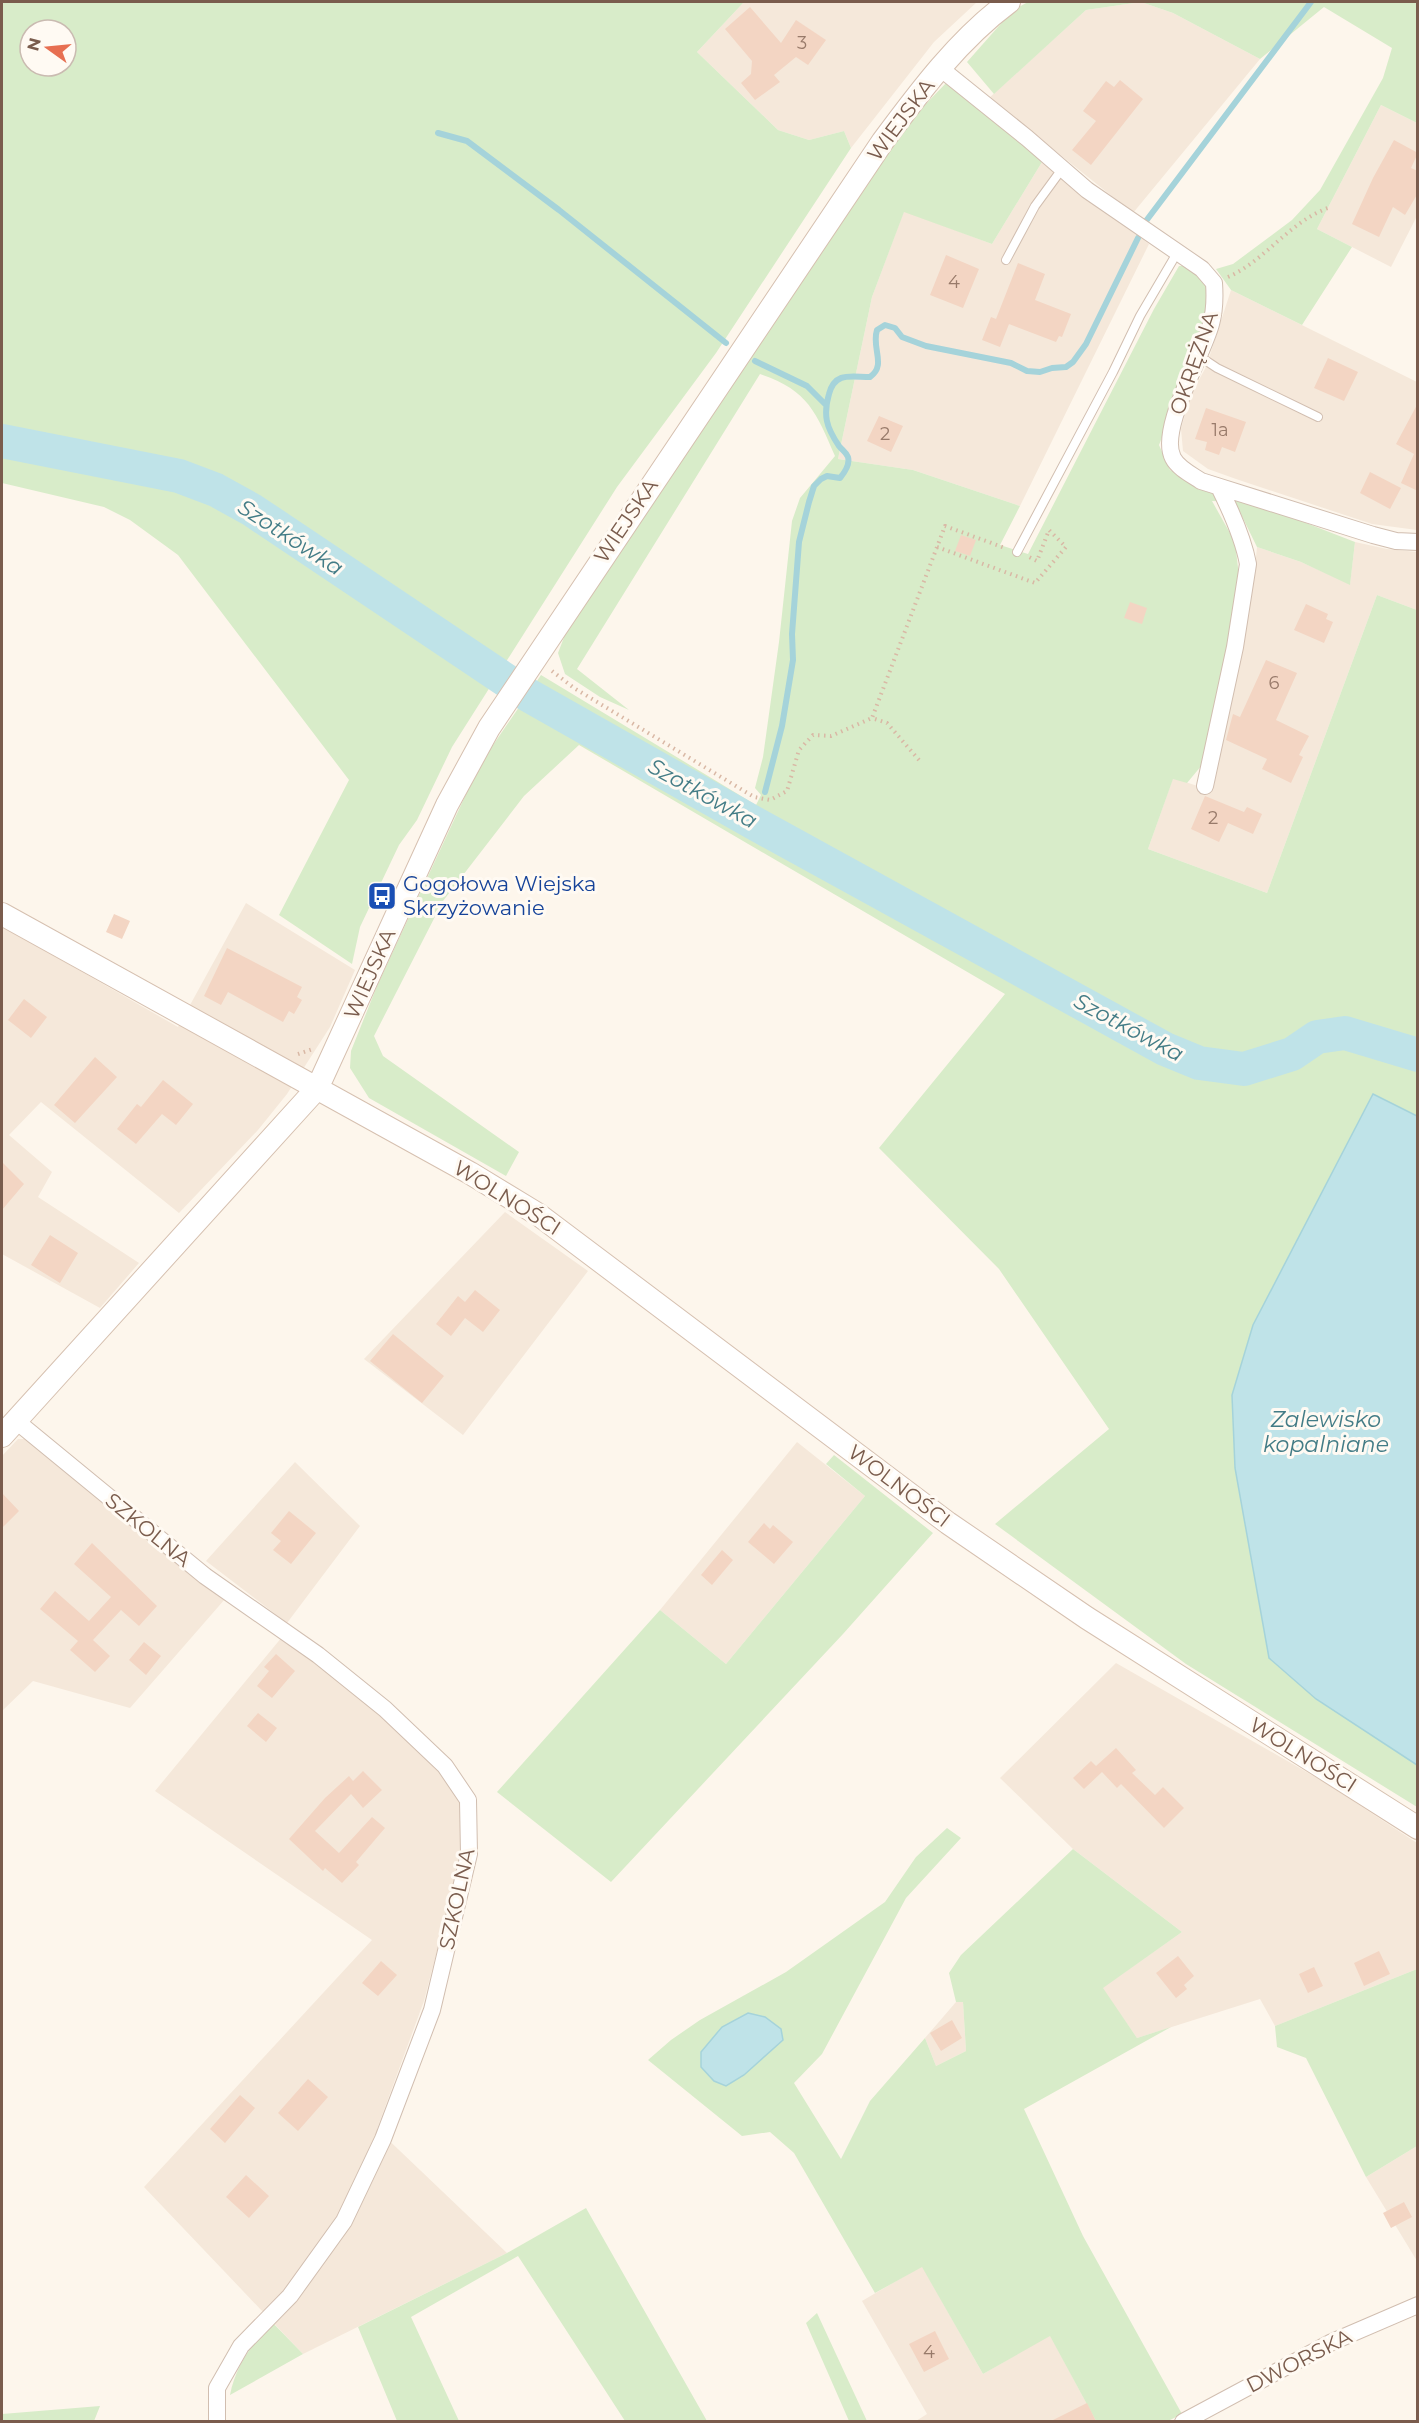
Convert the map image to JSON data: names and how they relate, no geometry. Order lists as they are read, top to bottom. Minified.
{"streets":{"street":["WIEJSKA","OKRĘŻNA","WOLNOŚCI","SZKOLNA","DWORSKA"]},"crossings":[["WIEJSKA","OKRĘŻNA"],["WIEJSKA","WOLNOŚCI"],["WIEJSKA","SZKOLNA"]],"water":["Szotkówka","Zalewisko kopalniane"],"places":{"bus stop":["Gogołowa Wiejska Skrzyżowanie"]},"house_numbers":["3","4","1a","2","6","2","4"],"north":"left"}
